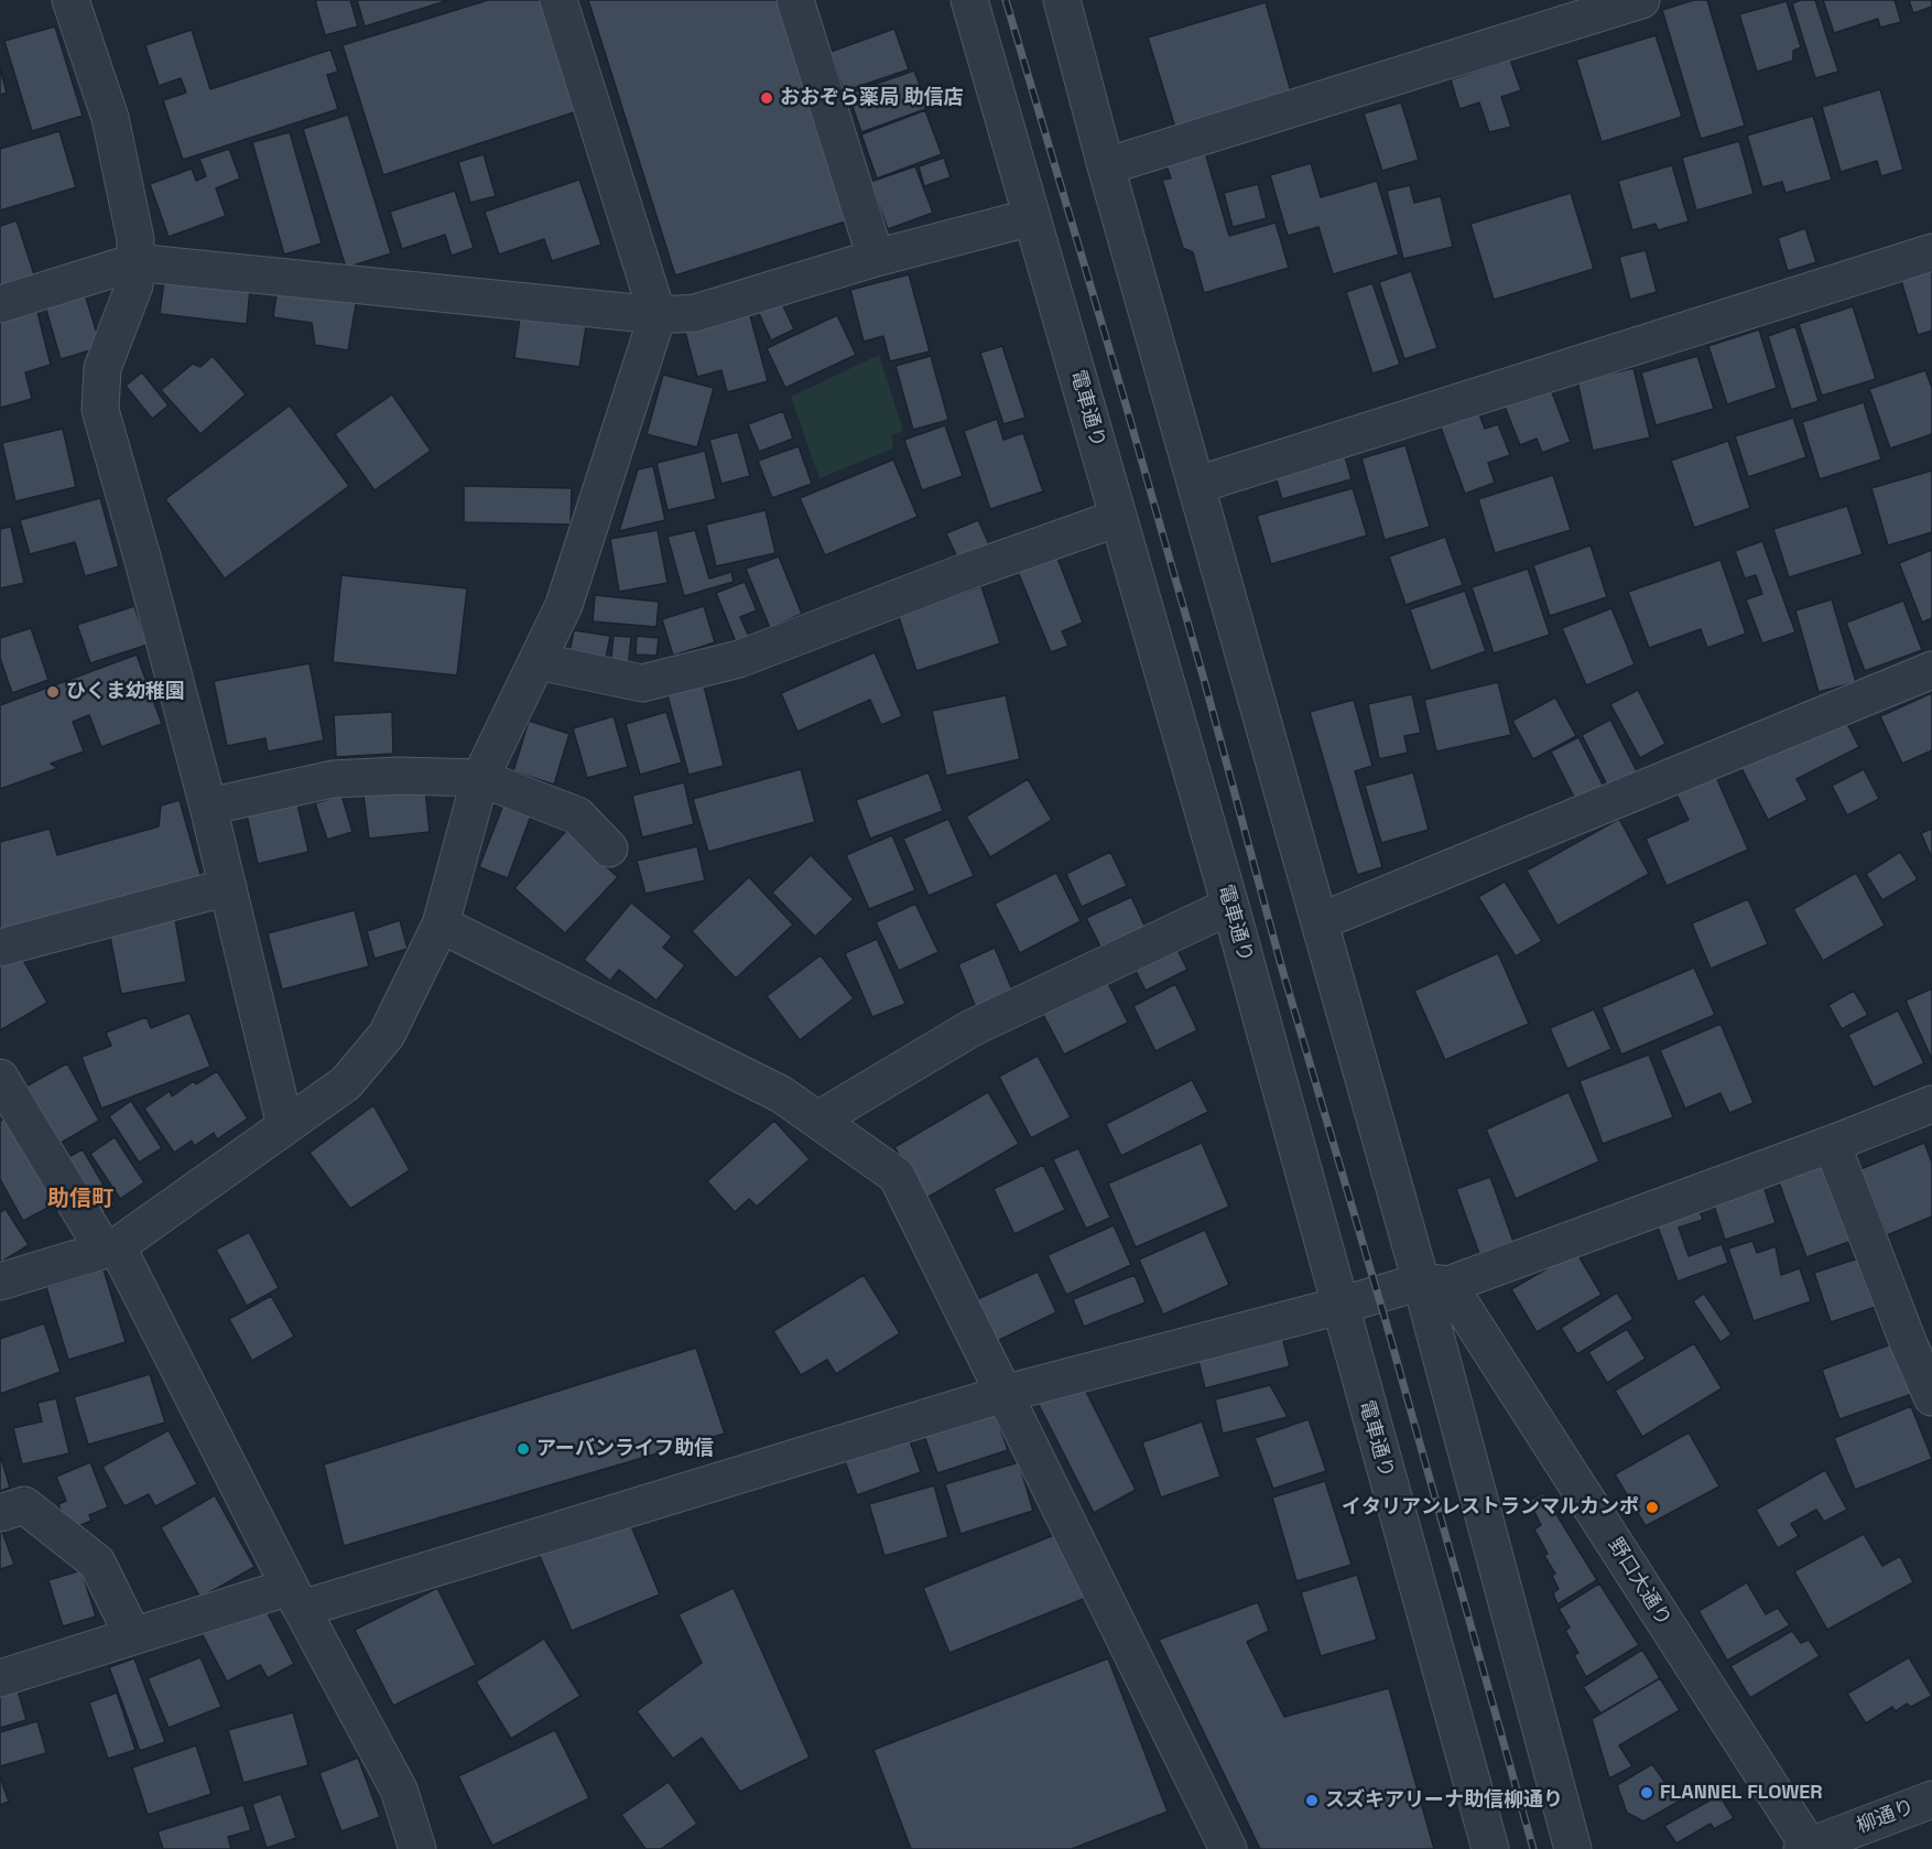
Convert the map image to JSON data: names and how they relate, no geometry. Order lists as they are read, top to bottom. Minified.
{"streets":{"street":["電車通り","野口大通り","柳通り"]},"crossings":[["野口大通り","柳通り"]],"districts":["助信町"],"places":["おおぞら薬局 助信店","ひくま幼稚園","アーバンライフ助信","イタリアンレストランマルカンポ","FLANNEL FLOWER","スズキアリーナ助信柳通り"]}
